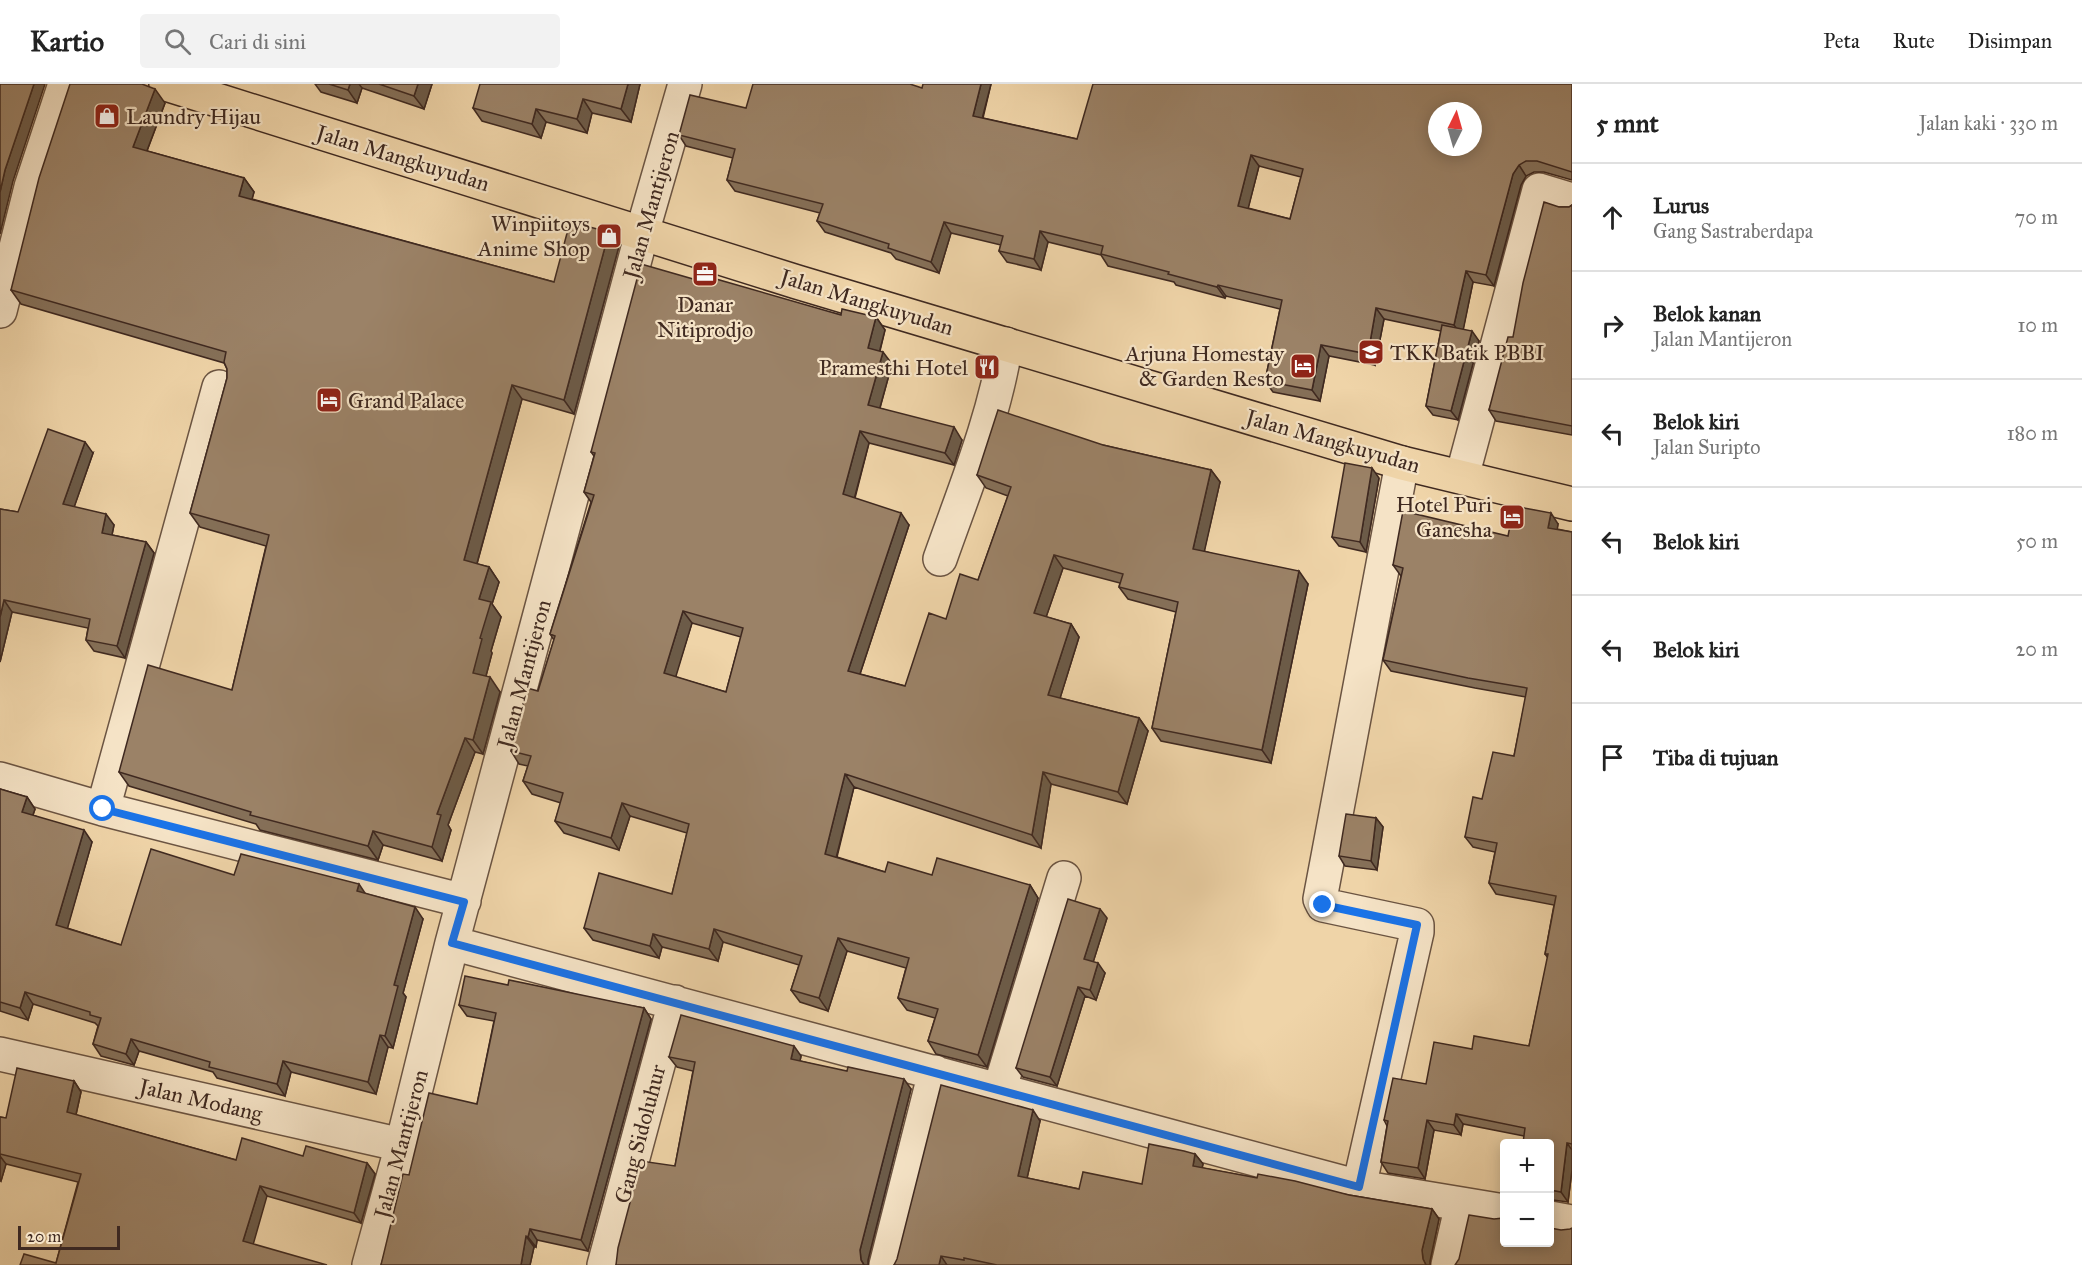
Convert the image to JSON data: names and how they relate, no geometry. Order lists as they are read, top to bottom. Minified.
{"streets":{"main road":["Jalan Mangkuyudan"],"street":["Jalan Mantijeron","Jalan Modang","Gang Sidoluhur"]},"crossings":[["Jalan Mangkuyudan","Jalan Mantijeron"],["Jalan Mantijeron","Jalan Modang"]],"places":{"shop":["Laundry Hijau","Winpiitoys Anime Shop"],"office":["Danar Nitiprodjo"],"school or university":["TKK Batik PBBI"],"hotel":["Arjuna Homestay & Garden Resto","Grand Palace","Hotel Puri Ganesha"],"restaurant":["Pramesthi Hotel"]},"scale_bar":"20 m","north":"top","page":{"header":"Kartio","search":"Cari di sini","nav":["Peta","Rute","Disimpan"],"heading":["5 mnt","Jalan kaki · 330 m"],"list":[["Lurus","Gang Sastraberdapa","70 m"],["Belok kanan","Jalan Mantijeron","10 m"],["Belok kiri","Jalan Suripto","180 m"],["Belok kiri","50 m"],["Belok kiri","20 m"],"Tiba di tujuan"],"map_buttons":["+","−"],"scale":"20 m"}}
